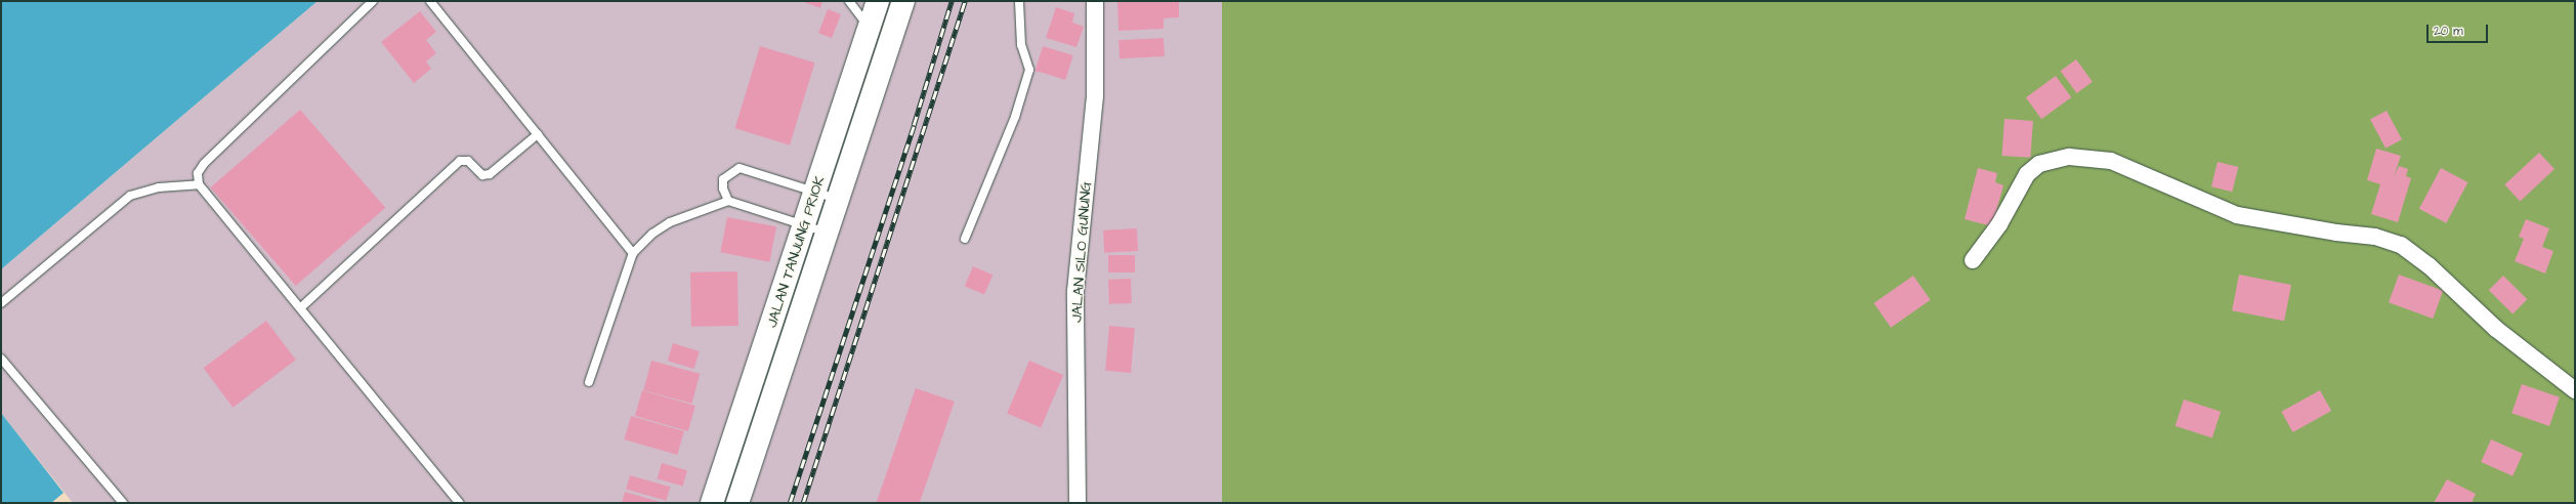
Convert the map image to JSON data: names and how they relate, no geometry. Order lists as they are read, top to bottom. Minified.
{"streets":{"highway":["JALAN TANJUNG PRIOK"],"street":["JALAN SILO GUNUNG"]},"scale_bar":"20 m"}
